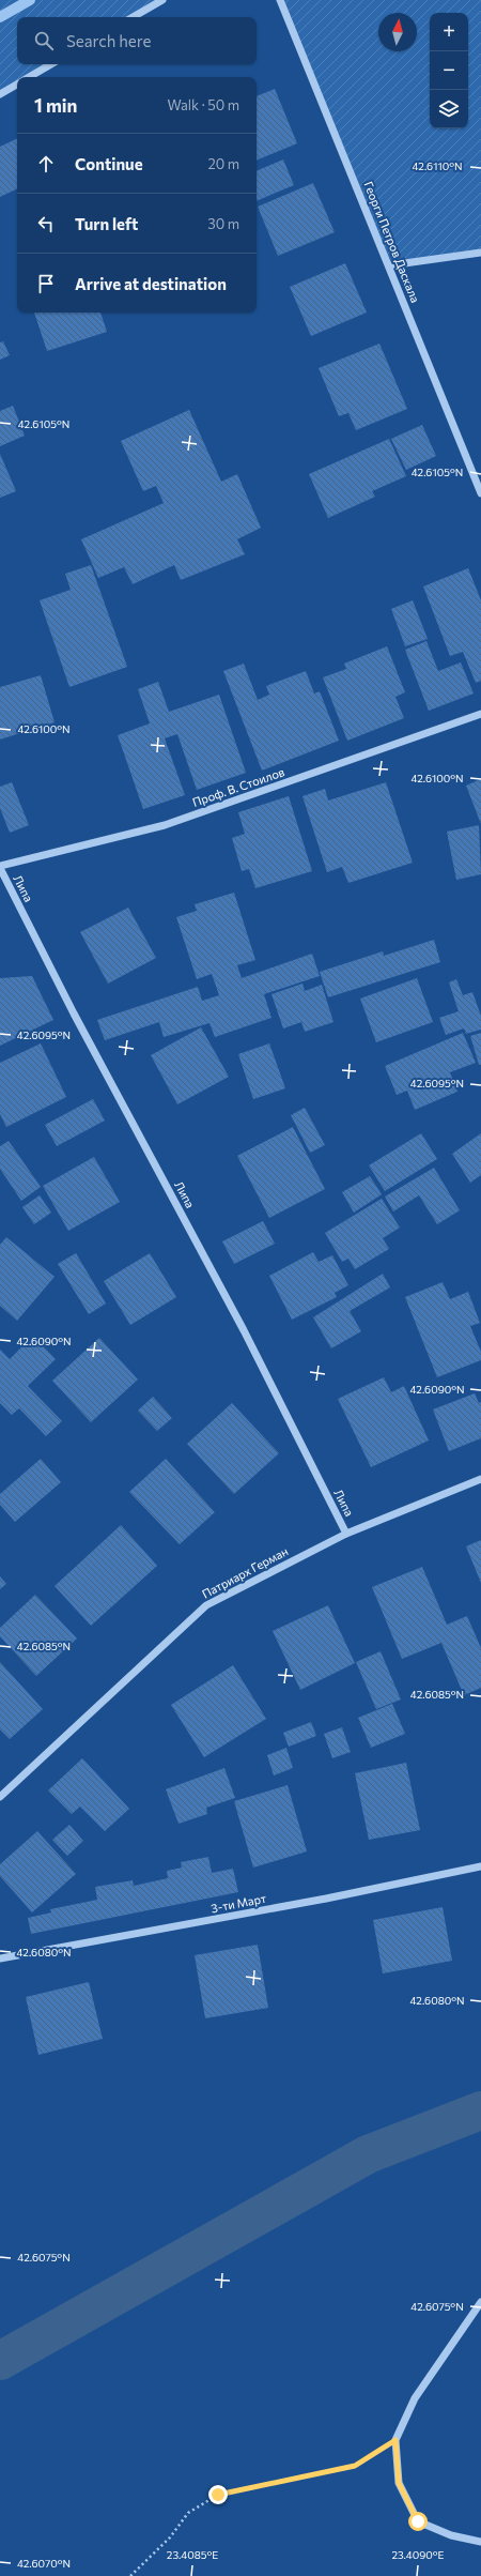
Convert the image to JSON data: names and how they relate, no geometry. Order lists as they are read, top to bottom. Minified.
{"streets":{"street":["Георги Петров Даскала","Проф. В. Стоилов","Липа","Патриарх Герман","3-ти Март"]},"crossings":[["Проф. В. Стоилов","Липа"],["Липа","Патриарх Герман"]],"north":"top","page":{"map_buttons":["+","−"],"search":"Search here","heading":["1 min","Walk · 50 m"],"list":[["Continue","20 m"],["Turn left","30 m"],"Arrive at destination"]},"coordinates":["42.6110°N","42.6105°N","42.6100°N","42.6095°N","42.6090°N","42.6085°N","42.6080°N","42.6075°N","23.4085°E","23.4090°E","42.6070°N"]}
